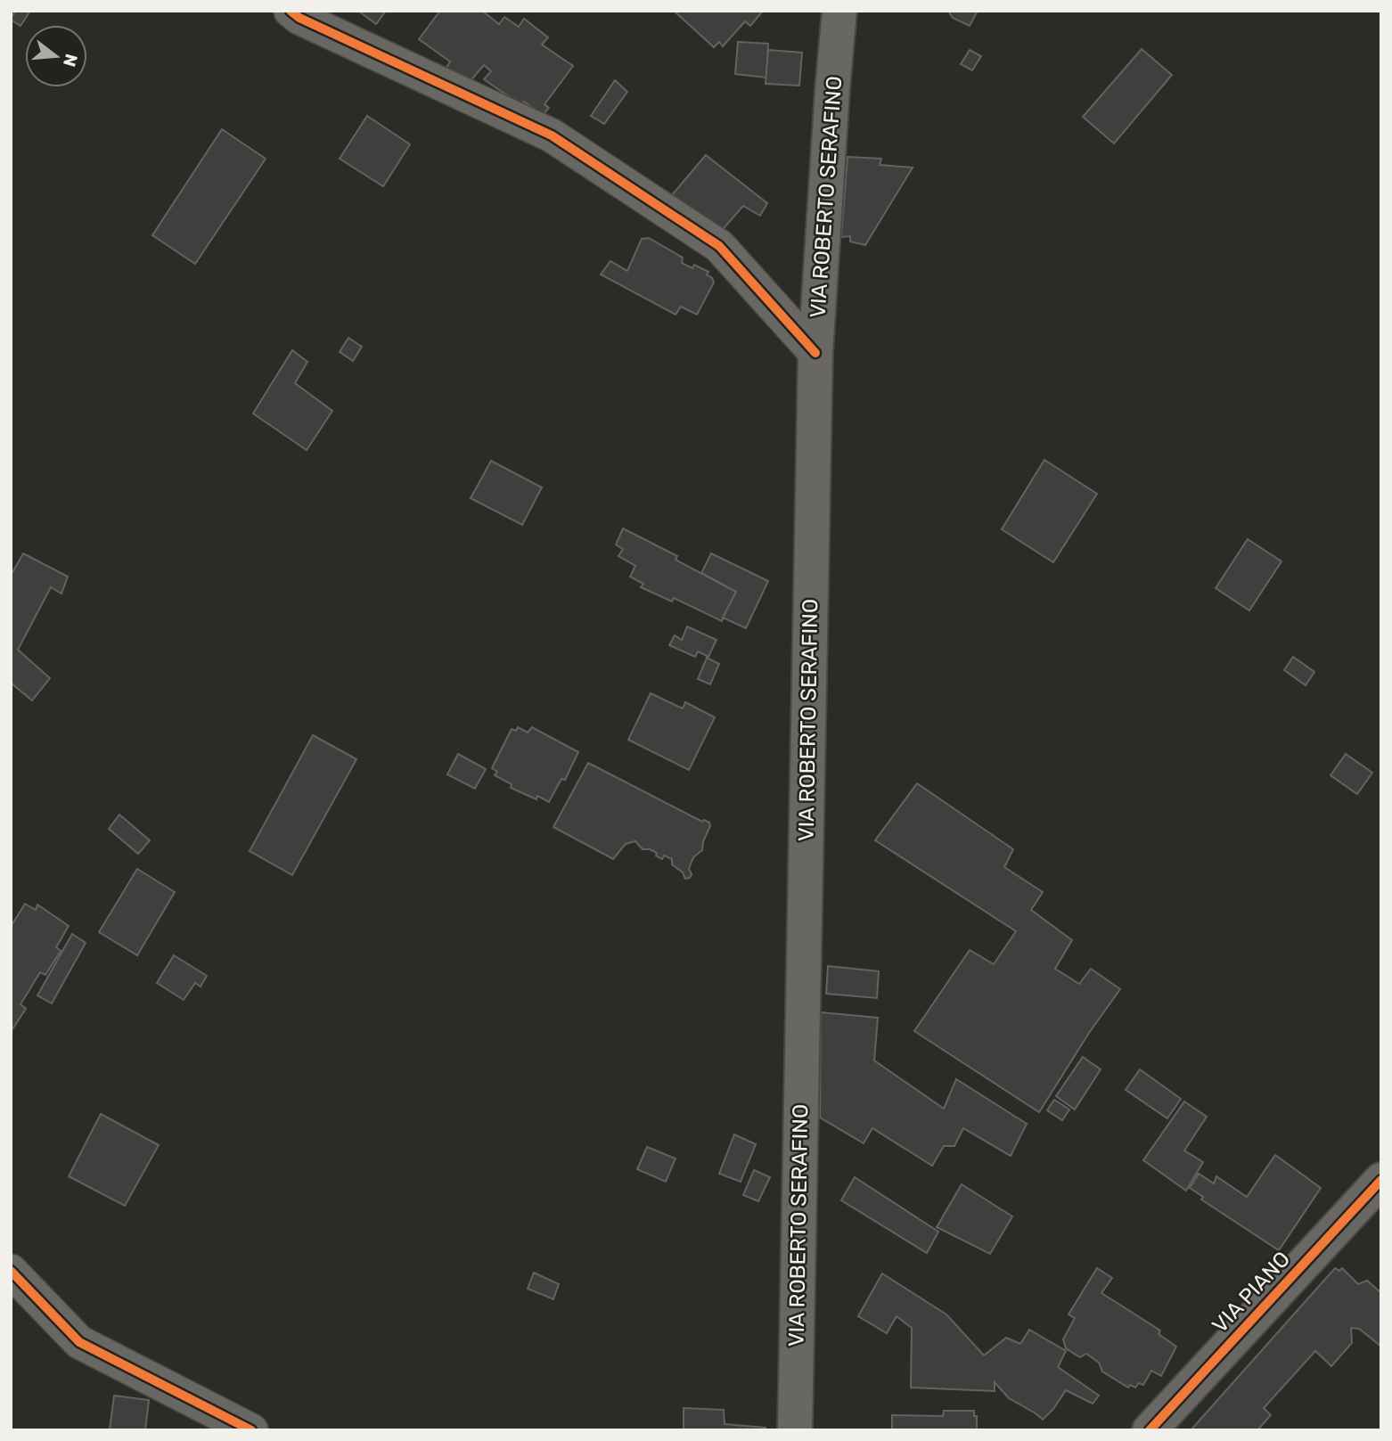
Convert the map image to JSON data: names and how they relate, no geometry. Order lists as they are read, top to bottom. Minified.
{"streets":{"main road":["VIA ROBERTO SERAFINO","VIA PIANO"]},"north":"right"}
